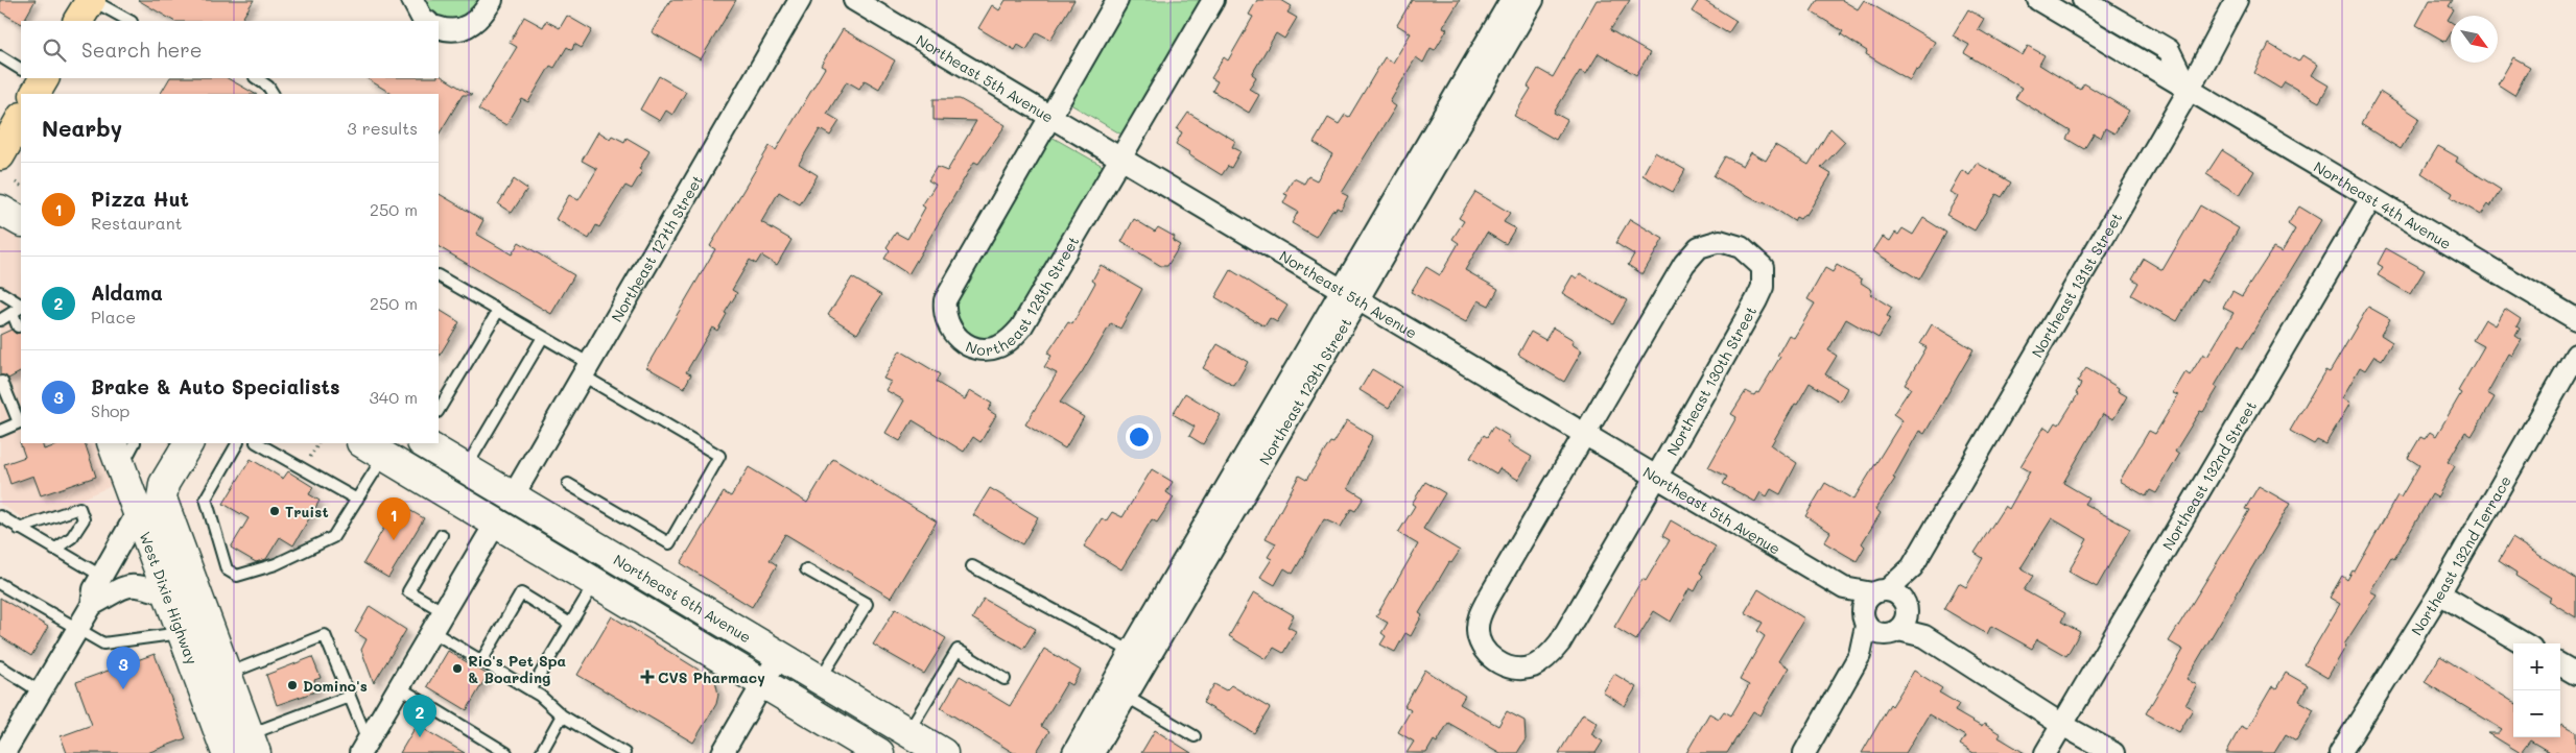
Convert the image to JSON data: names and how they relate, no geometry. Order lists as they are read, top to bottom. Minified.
{"streets":{"main road":["West Dixie Highway","Northeast 6th Avenue"],"street":["Northeast 5th Avenue","Northeast 4th Avenue","Northeast 127th Street","Northeast 131st Street","Northeast 128th Street","Northeast 130th Street","Northeast 129th Street","Northeast 132nd Street","Northeast 132nd Terrace"]},"crossings":[["Northeast 5th Avenue","Northeast 131st Street"],["Northeast 5th Avenue","Northeast 128th Street"],["Northeast 5th Avenue","Northeast 130th Street"],["Northeast 5th Avenue","Northeast 129th Street"],["Northeast 4th Avenue","Northeast 131st Street"],["Northeast 4th Avenue","Northeast 132nd Street"],["Northeast 127th Street","Northeast 6th Avenue"]],"places":{"other":["Truist","Rio's Pet Spa & Boarding","Domino's"],"health":["CVS Pharmacy"]},"north":"bottom right","page":{"search":"Search here","heading":["Nearby","3 results"],"list":[{"mark":"1","name":"Pizza Hut","note":"Restaurant","value":"250 m"},{"mark":"2","name":"Aldama","note":"Place","value":"250 m"},{"mark":"3","name":"Brake & Auto Specialists","note":"Shop","value":"340 m"}],"pins":["1","3","2"],"map_buttons":["+","−"]}}
